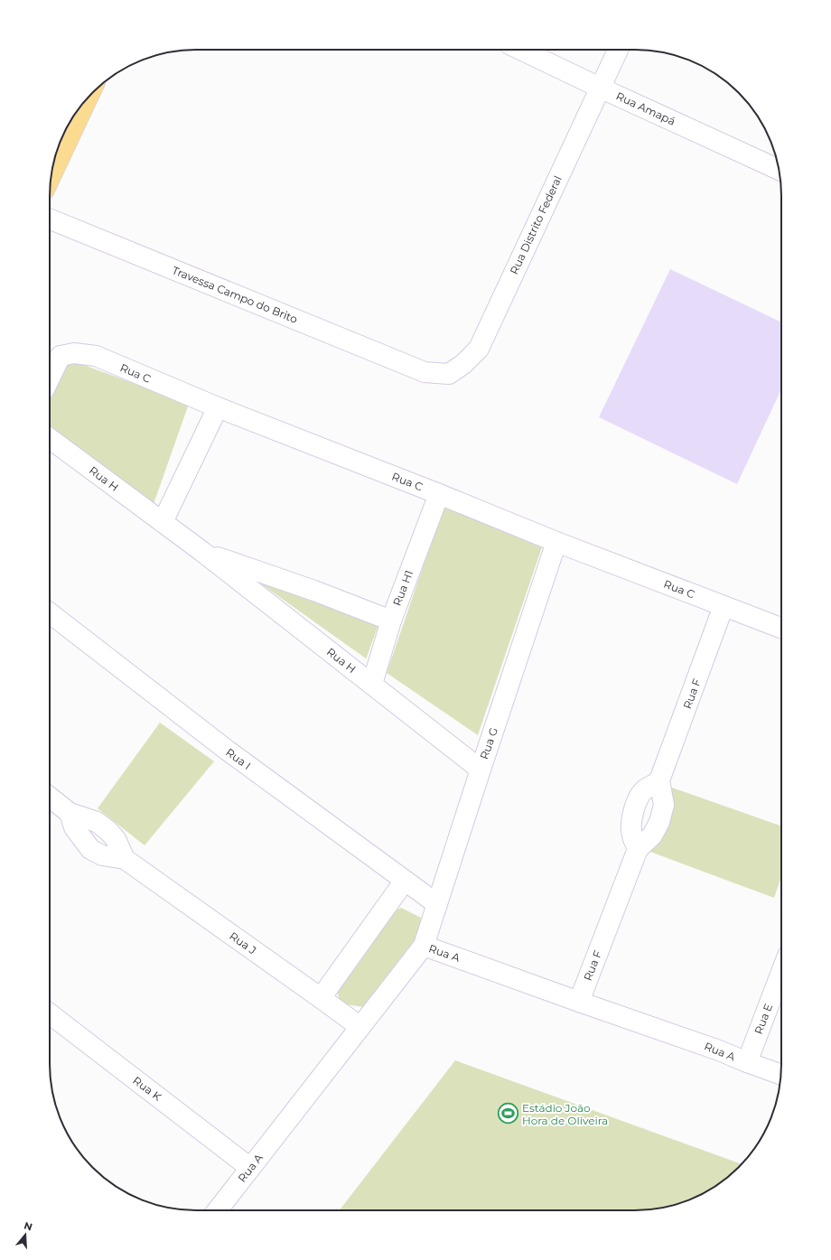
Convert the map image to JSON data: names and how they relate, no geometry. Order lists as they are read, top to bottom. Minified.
{"streets":{"street":["Rua Amapá","Rua Distrito Federal","Travessa Campo do Brito","Rua C","Rua H","Rua H1","Rua F","Rua G","Rua I","Rua J","Rua A","Rua E","Rua K"]},"crossings":[["Rua Amapá","Rua Distrito Federal"],["Rua Distrito Federal","Travessa Campo do Brito"],["Rua C","Rua H1"],["Rua C","Rua F"],["Rua C","Rua G"],["Rua H","Rua H1"],["Rua H","Rua G"],["Rua F","Rua A"],["Rua G","Rua I"],["Rua G","Rua A"],["Rua J","Rua A"],["Rua A","Rua E"],["Rua A","Rua K"]],"places":{"sports":["Estádio João Hora de Oliveira"]},"north":"top"}
